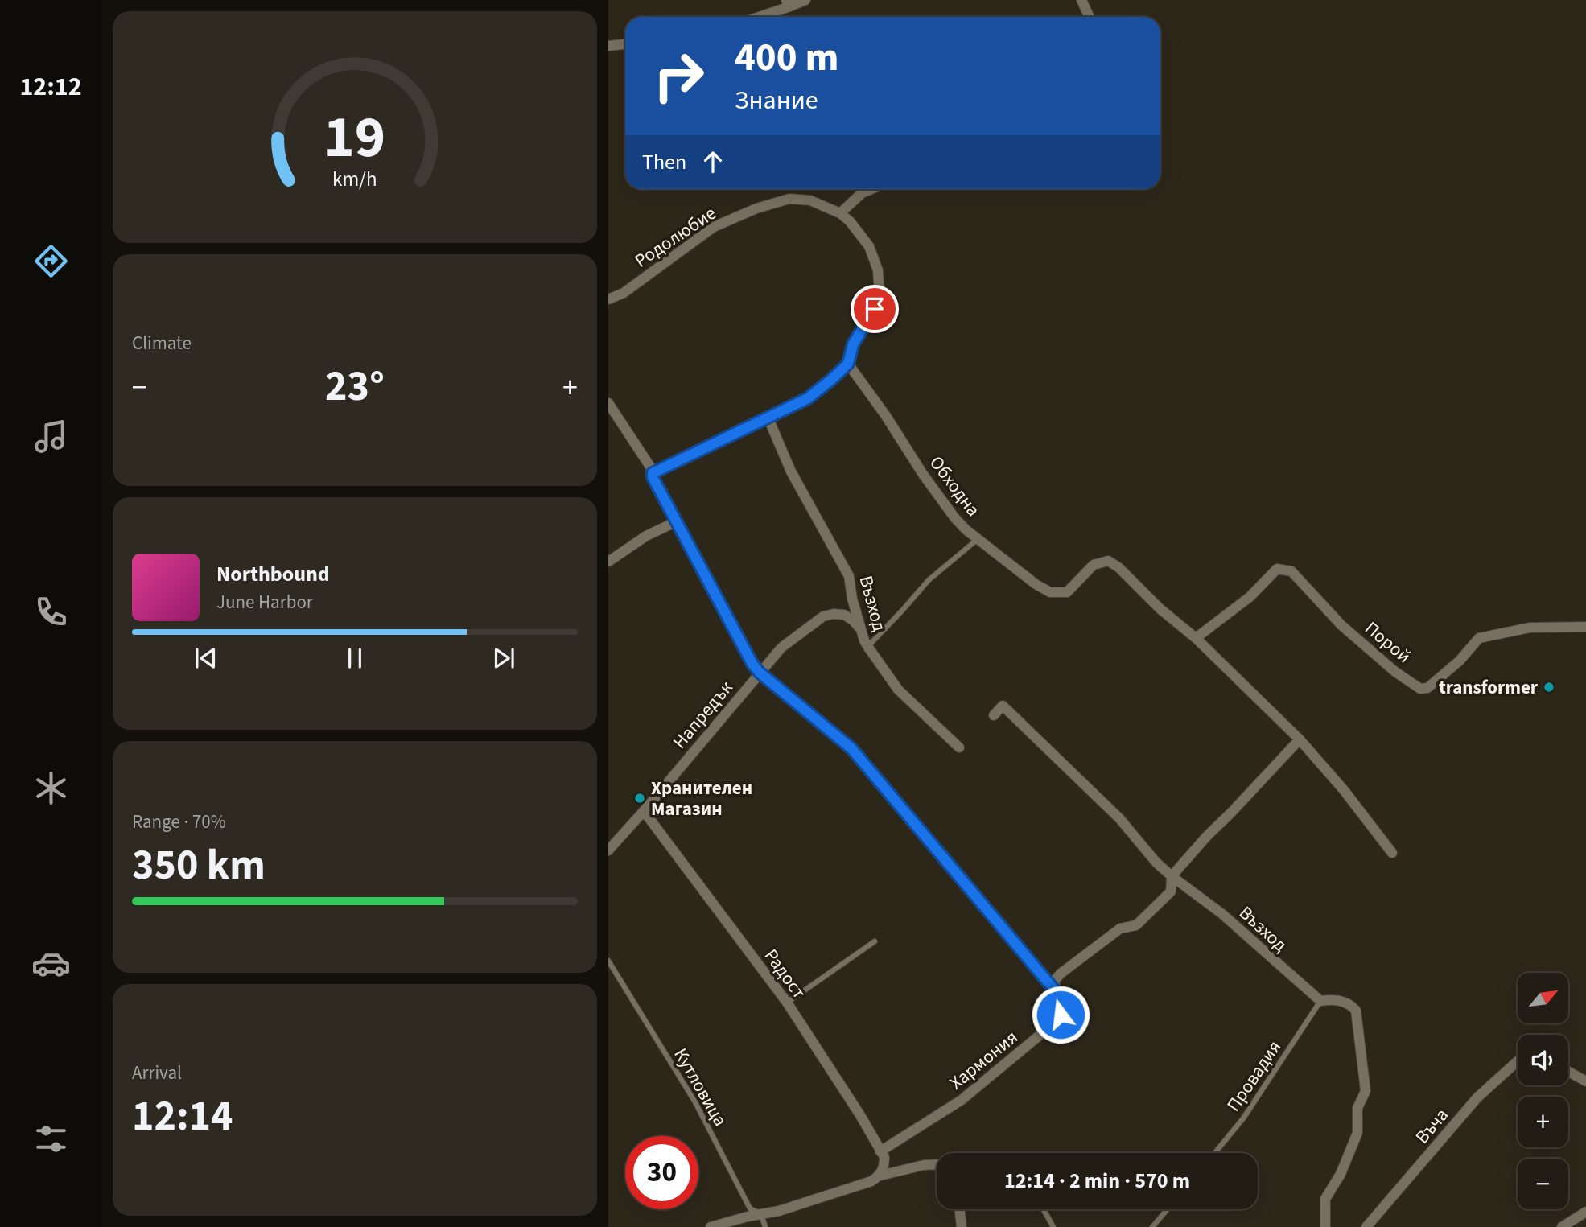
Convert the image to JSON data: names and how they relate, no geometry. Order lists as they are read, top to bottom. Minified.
{"streets":{"street":["Родолюбие","Обходна","Възход","Порой","Напредък","Радост","Хармония","Въча"],"lane":["Провадия","Кутловица"]},"crossings":[["Обходна","Порой"],["Възход","Напредък"],["Възход","Провадия"],["Напредък","Радост"],["Радост","Хармония"]],"places":["transformer","Хранителен Магазин"],"north":"top right","page":{"tabs":"12:12","turn":["400 m","Знание"],"then":"Then","tile":["Climate",["Range · 70%","350 km"],["Arrival","12:14"]],"heat":["−","23°","+"],"song":["Northbound","June Harbor"],"map_buttons":["+","−"],"limit":"30","trip":"12:14 · 2 min · 570 m","gauge":["19","km/h"]}}
